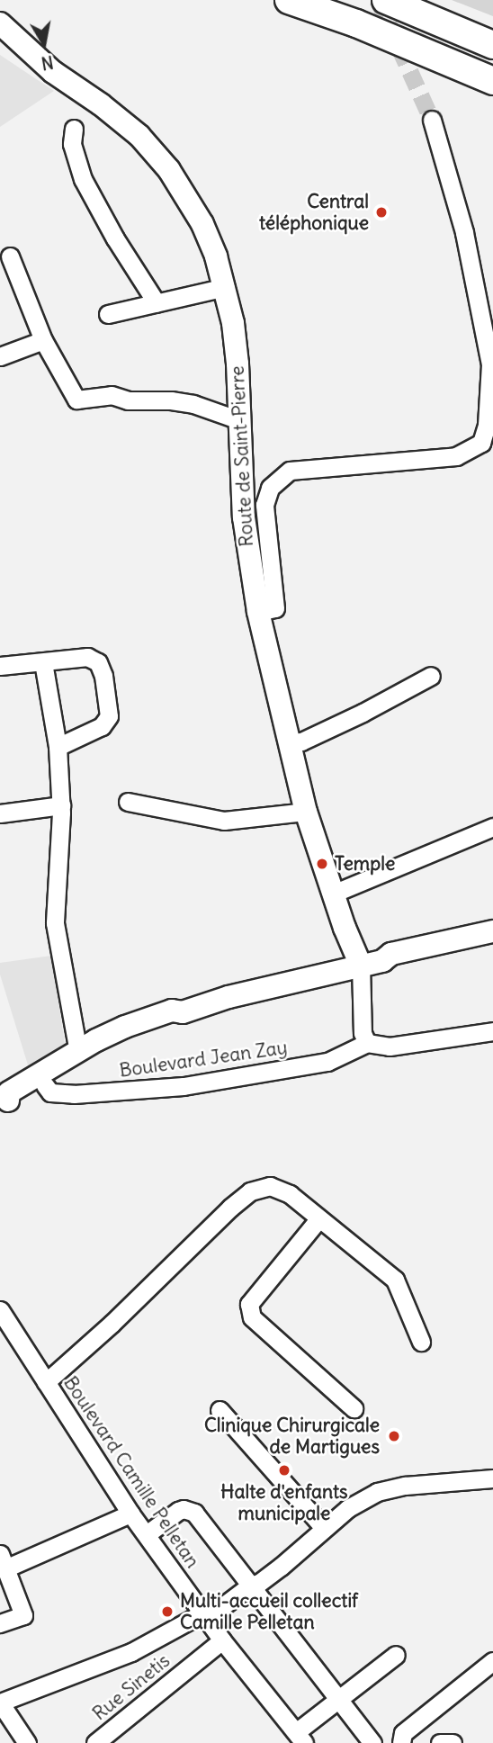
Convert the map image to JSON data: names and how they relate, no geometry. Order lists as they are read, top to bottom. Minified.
{"streets":{"main road":["Route de Saint-Pierre"],"street":["Boulevard Jean Zay","Boulevard Camille Pelletan","Rue Sinetis"]},"crossings":[["Boulevard Camille Pelletan","Rue Sinetis"]],"places":["Central téléphonique","Temple","Clinique Chirurgicale de Martigues","Halte d'enfants municipale","Multi-accueil collectif Camille Pelletan"],"north":"bottom"}
